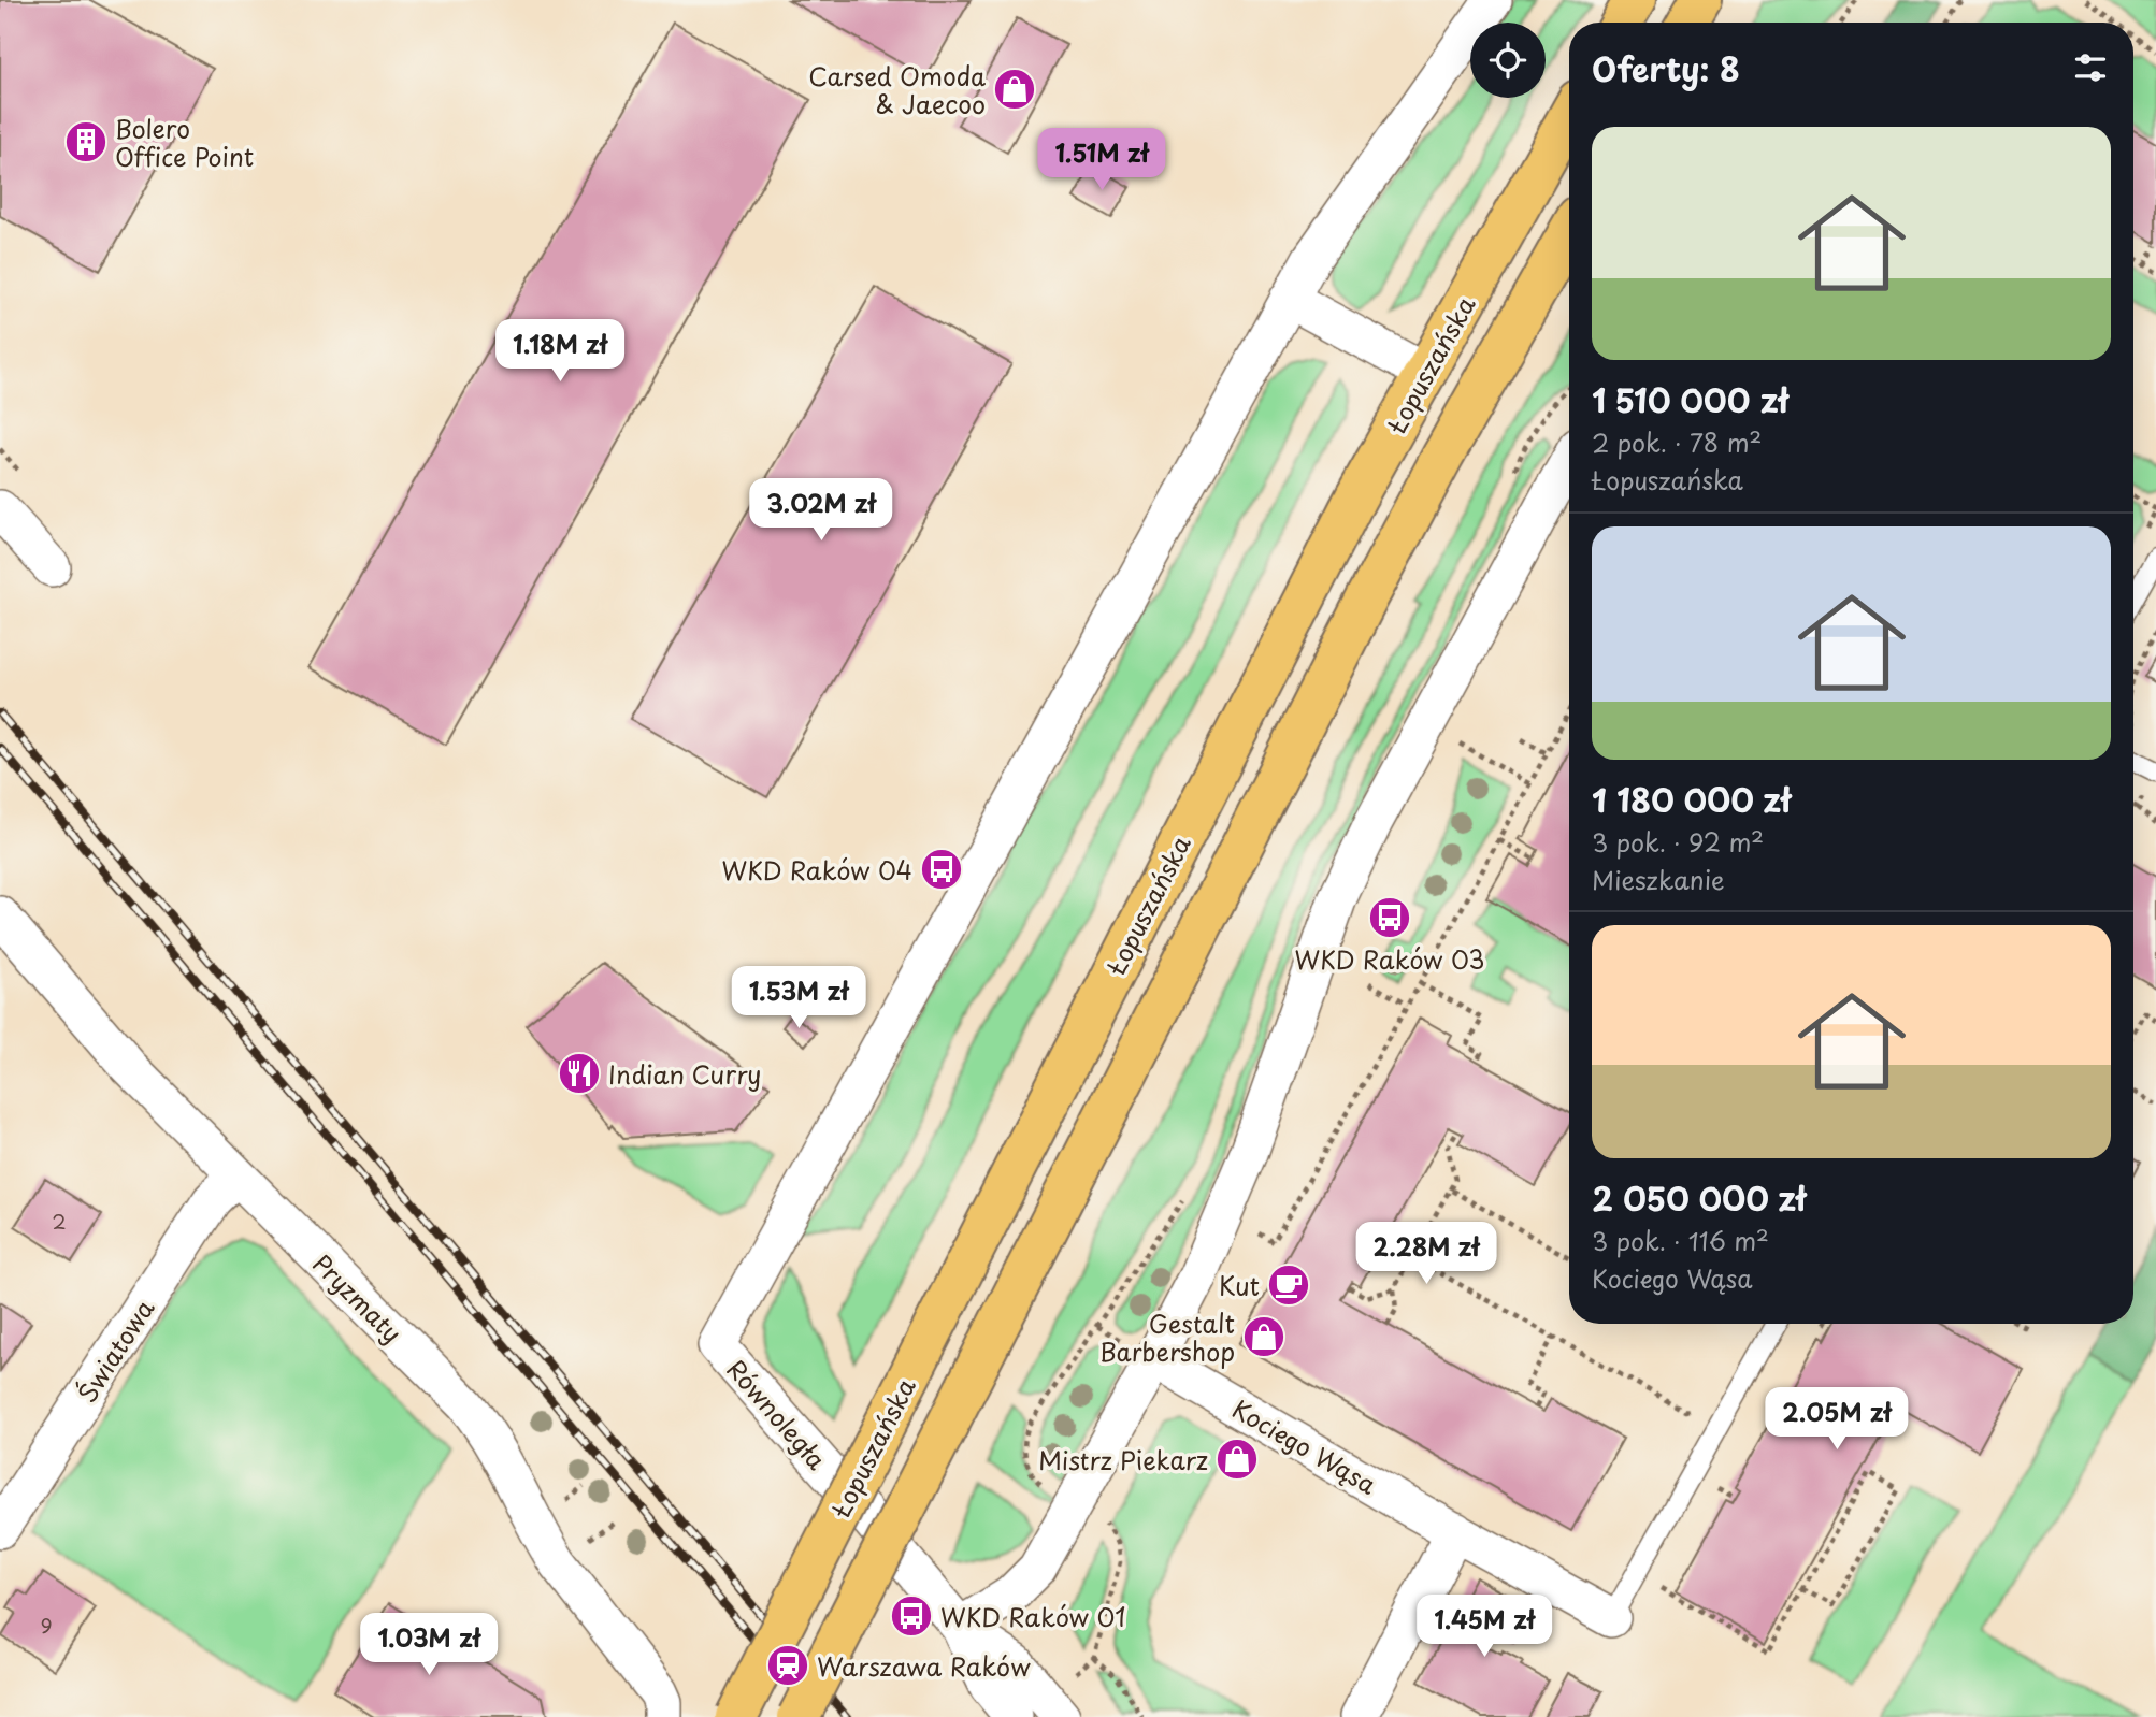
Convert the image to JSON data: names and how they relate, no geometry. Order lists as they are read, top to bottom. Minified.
{"streets":{"main road":["Łopuszańska"],"street":["Pryzmaty","Światowa","Równoległa","Kociego Wąsa"]},"crossings":[["Pryzmaty","Światowa"]],"places":{"shop":["Carsed Omoda & Jaecoo","Gestalt Barbershop","Mistrz Piekarz"],"building":["Bolero Office Point"],"bus stop":["WKD Raków 04","WKD Raków 03","WKD Raków 01"],"restaurant":["Indian Curry"],"cafe":["Kut"],"station":["Warszawa Raków"]},"house_numbers":["2","9"],"page":{"heading":"Oferty: 8","list":[{"name":"1 510 000 zł","note":"2 pok. · 78 m² · Łopuszańska"},{"name":"1 180 000 zł","note":"3 pok. · 92 m² · Mieszkanie"},{"name":"2 050 000 zł","note":"3 pok. · 116 m² · Kociego Wąsa"}],"price":["1.51M zł","1.18M zł","3.02M zł","1.53M zł","2.28M zł","2.05M zł","1.45M zł","1.03M zł"]}}
